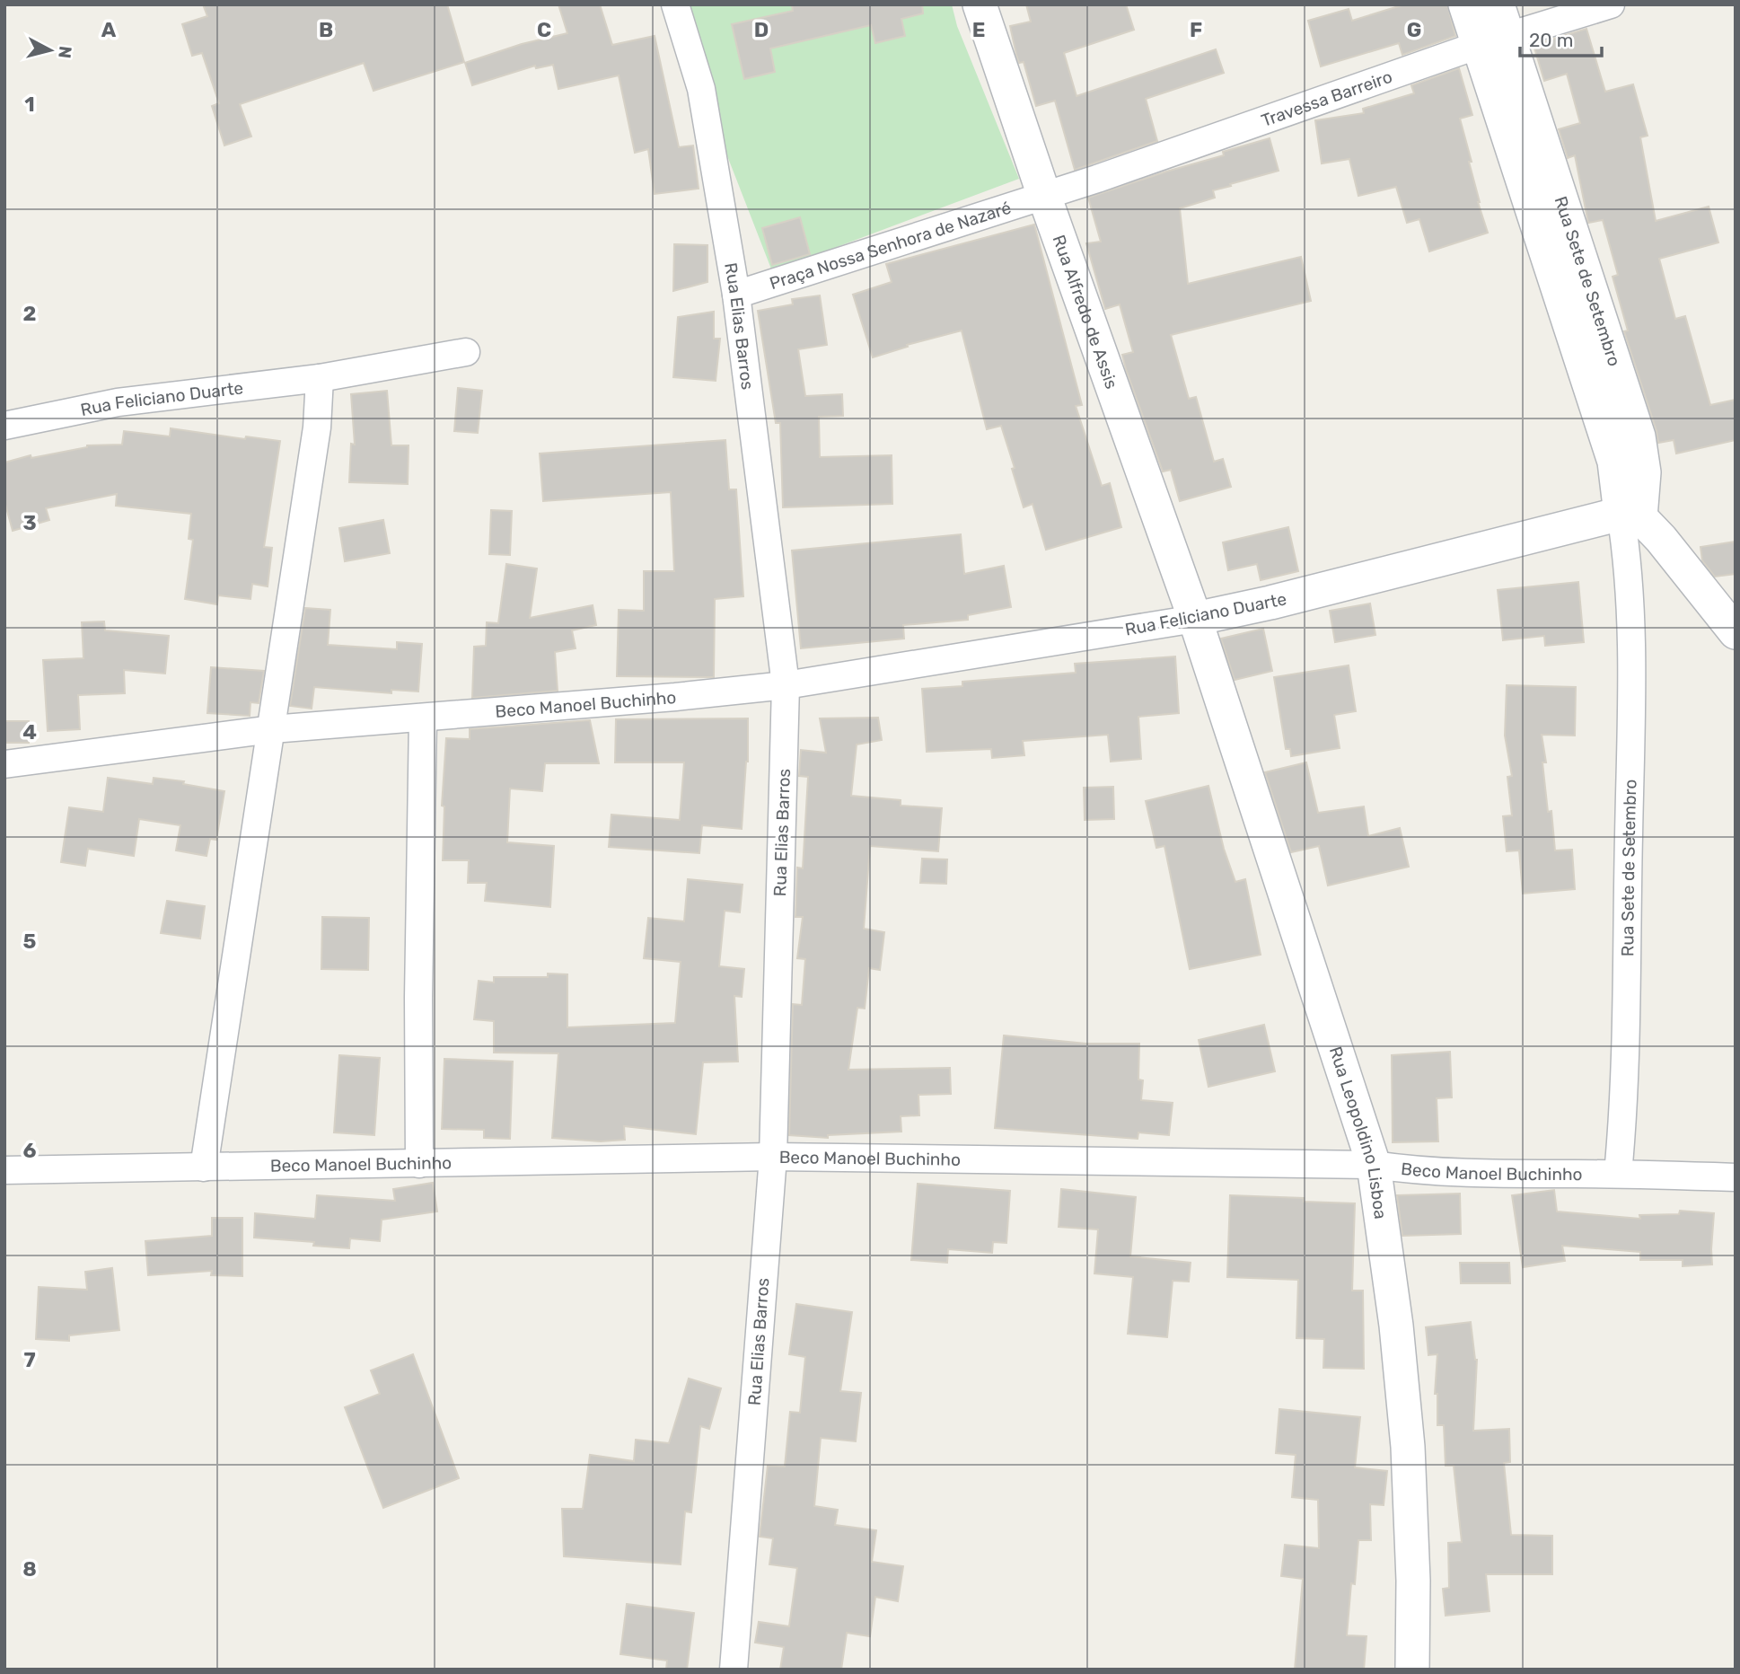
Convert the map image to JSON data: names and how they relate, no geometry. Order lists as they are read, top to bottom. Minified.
{"streets":{"street":["Travessa Barreiro","Praça Nossa Senhora de Nazaré","Rua Sete de Setembro","Rua Alfredo de Assis","Rua Elias Barros","Rua Feliciano Duarte","Beco Manoel Buchinho","Rua Leopoldino Lisboa"]},"crossings":[["Travessa Barreiro","Praça Nossa Senhora de Nazaré"],["Travessa Barreiro","Rua Sete de Setembro"],["Travessa Barreiro","Rua Alfredo de Assis"],["Praça Nossa Senhora de Nazaré","Rua Alfredo de Assis"],["Praça Nossa Senhora de Nazaré","Rua Elias Barros"],["Rua Sete de Setembro","Rua Feliciano Duarte"],["Rua Sete de Setembro","Beco Manoel Buchinho"],["Rua Alfredo de Assis","Rua Feliciano Duarte"],["Rua Alfredo de Assis","Rua Leopoldino Lisboa"],["Rua Elias Barros","Rua Feliciano Duarte"],["Rua Elias Barros","Beco Manoel Buchinho"],["Rua Feliciano Duarte","Beco Manoel Buchinho"],["Rua Feliciano Duarte","Rua Leopoldino Lisboa"],["Beco Manoel Buchinho","Rua Leopoldino Lisboa"]],"scale_bar":"20 m","north":"right","grid":{"columns":["A","B","C","D","E","F","G"],"rows":["1","2","3","4","5","6","7","8"]}}
